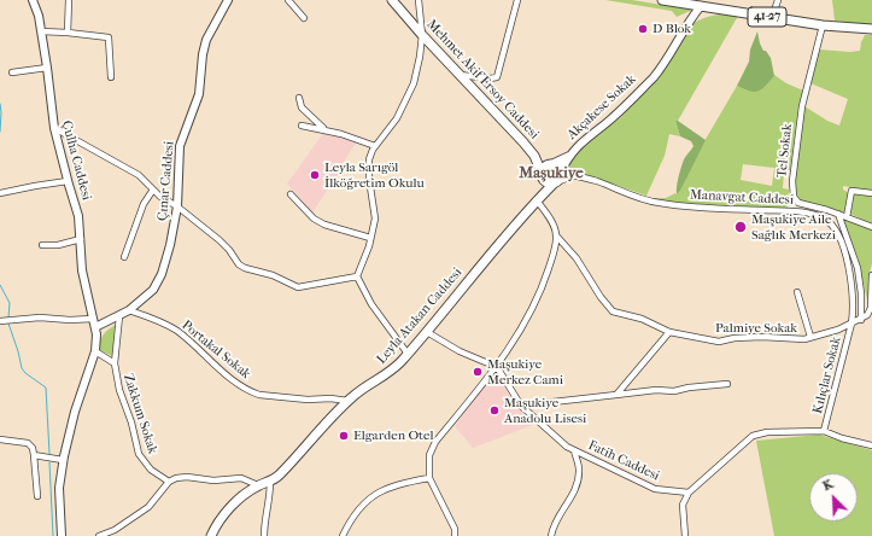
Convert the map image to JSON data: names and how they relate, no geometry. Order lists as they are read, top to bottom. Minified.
{"streets":{"main road":["41-27","Mehmet Akif Ersoy Caddesi","Leyla Atakan Caddesi"],"street":["Akçakese Sokak","Tel Sokak","Çulha Caddesi","Çınar Caddesi","Manavgat Caddesi","Palmiye Sokak","Portakal Sokak","Kılıçlar Sokak","Zakkum Sokak","Fatih Caddesi"]},"crossings":[["41-27","Akçakese Sokak"],["41-27","Tel Sokak"],["Çulha Caddesi","Çınar Caddesi"],["Çınar Caddesi","Portakal Sokak"],["Manavgat Caddesi","Leyla Atakan Caddesi"],["Manavgat Caddesi","Palmiye Sokak"],["Manavgat Caddesi","Kılıçlar Sokak"],["Leyla Atakan Caddesi","Palmiye Sokak"],["Leyla Atakan Caddesi","Portakal Sokak"],["Palmiye Sokak","Kılıçlar Sokak"]],"districts":["Maşukiye"],"places":["D Blok","Leyla Sarıgöl İlköğretim Okulu","Maşukiye Aile Sağlık Merkezi","Maşukiye Merkez Cami","Maşukiye Anadolu Lisesi","Elgarden Otel"],"north":"top left"}
